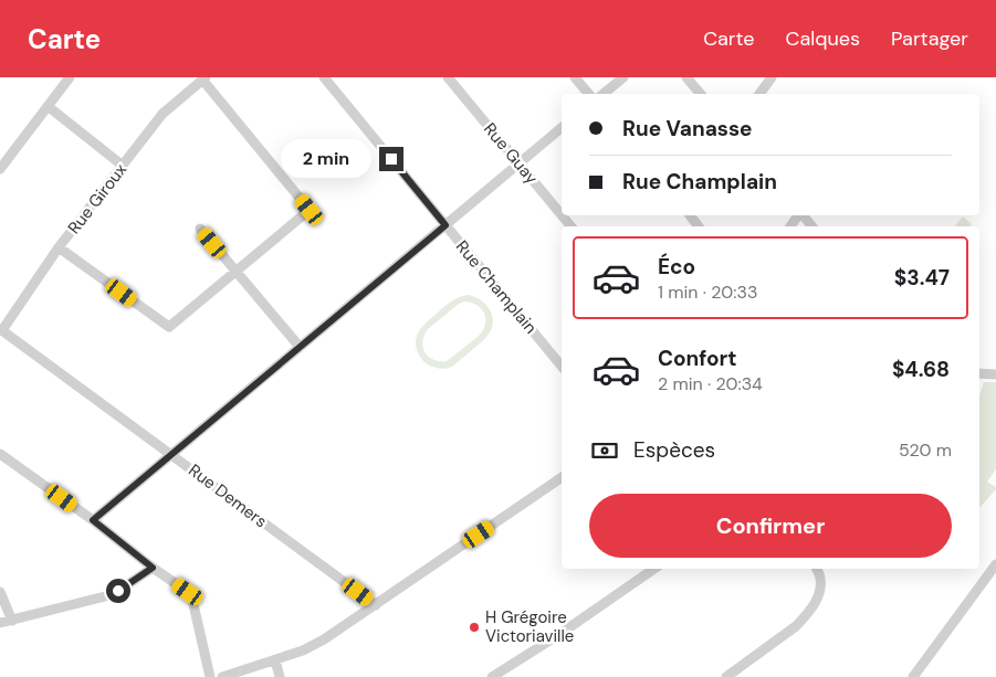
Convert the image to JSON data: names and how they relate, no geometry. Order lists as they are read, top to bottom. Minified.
{"streets":{"street":["Rue Guay","Rue Giroux","Rue Champlain","Rue Demers"]},"crossings":[["Rue Giroux","Rue Demers"]],"places":["H Grégoire Victoriaville"],"page":{"header":"Carte","nav":["Carte","Calques","Partager"],"banner":["Rue Vanasse","Rue Champlain"],"bubble":"2 min","list":[{"name":"Éco","note":"1 min · 20:33","value":"$3.47"},{"name":"Confort","note":"2 min · 20:34","value":"$4.68"}],"pay":["Espèces","520 m"],"buttons":"Confirmer"}}
